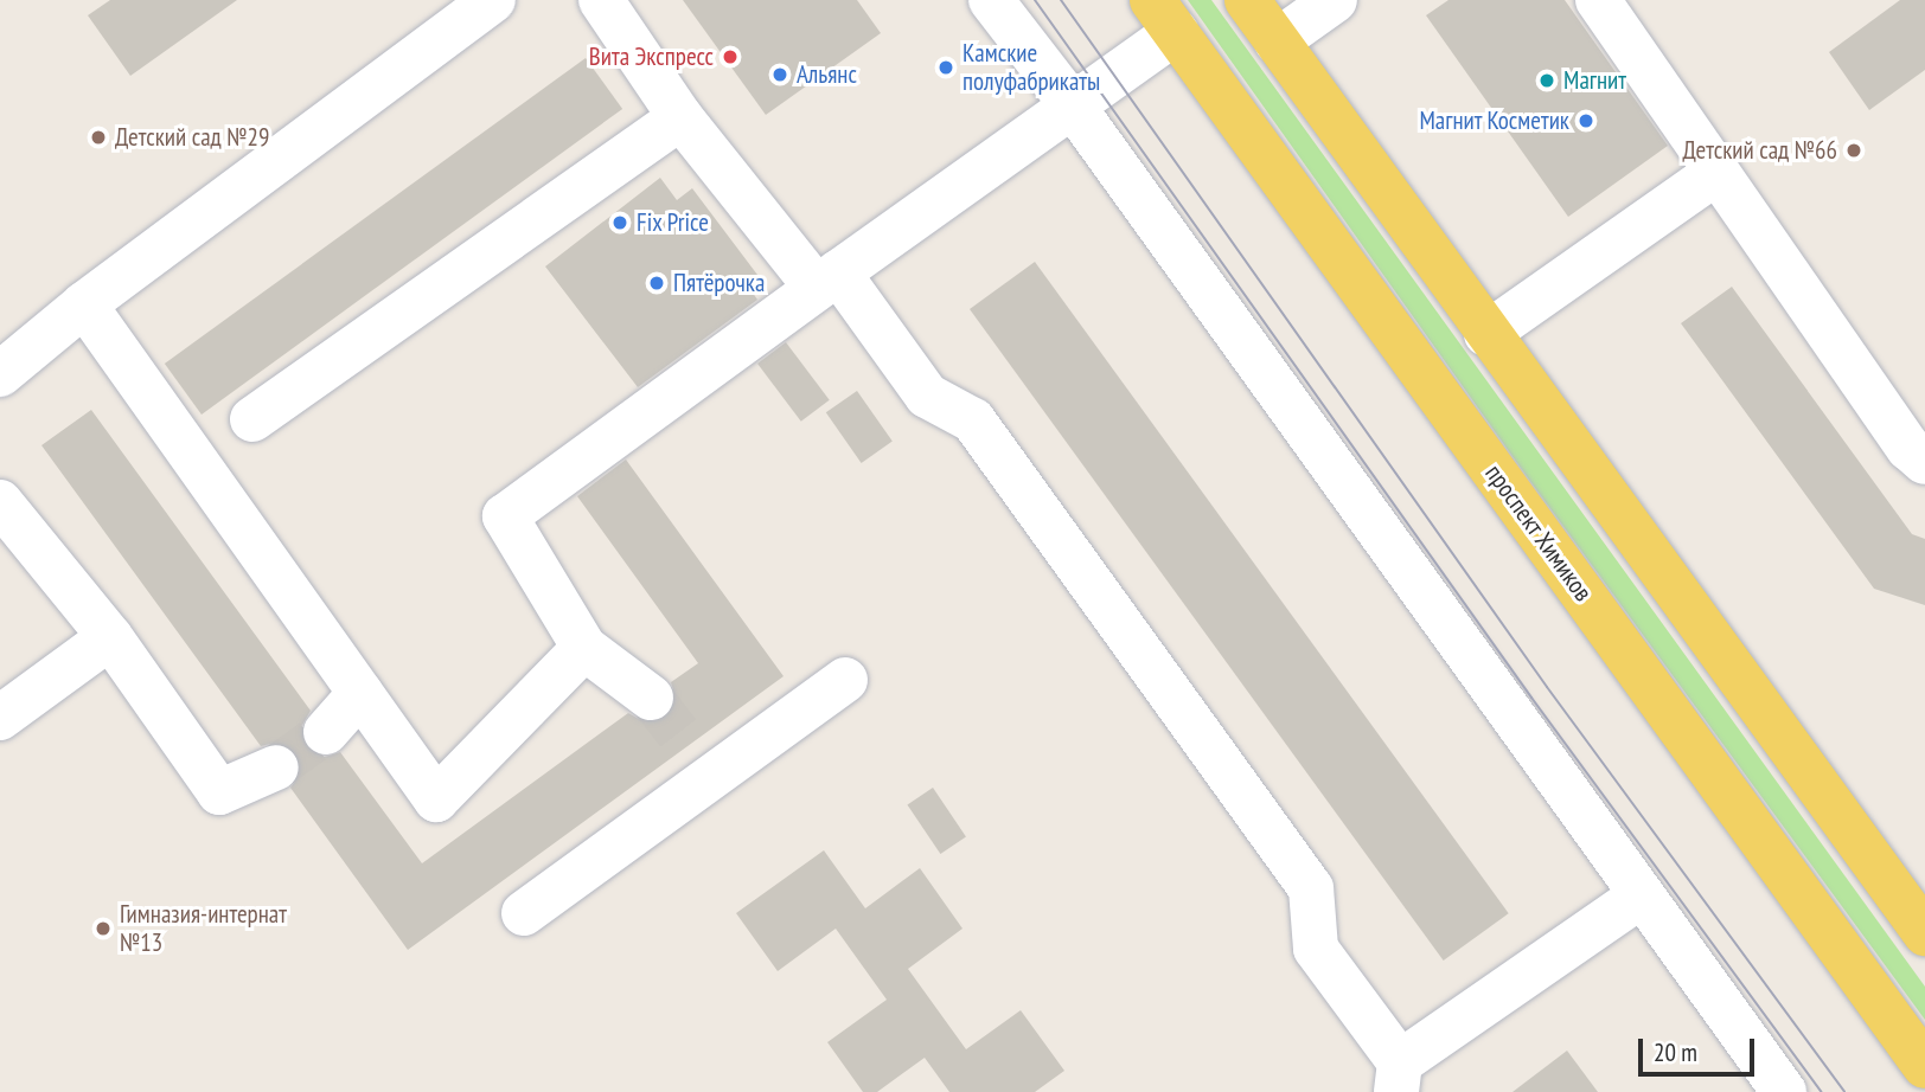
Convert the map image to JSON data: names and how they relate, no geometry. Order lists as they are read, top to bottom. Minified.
{"streets":{"main road":["проспект Химиков"]},"places":["Вита Экспресс","Камские полуфабрикаты","Альянс","Магнит","Магнит Косметик","Детский сад №29","Детский сад №66","Fix Price","Пятёрочка","Гимназия-интернат №13"],"scale_bar":"20 m"}
